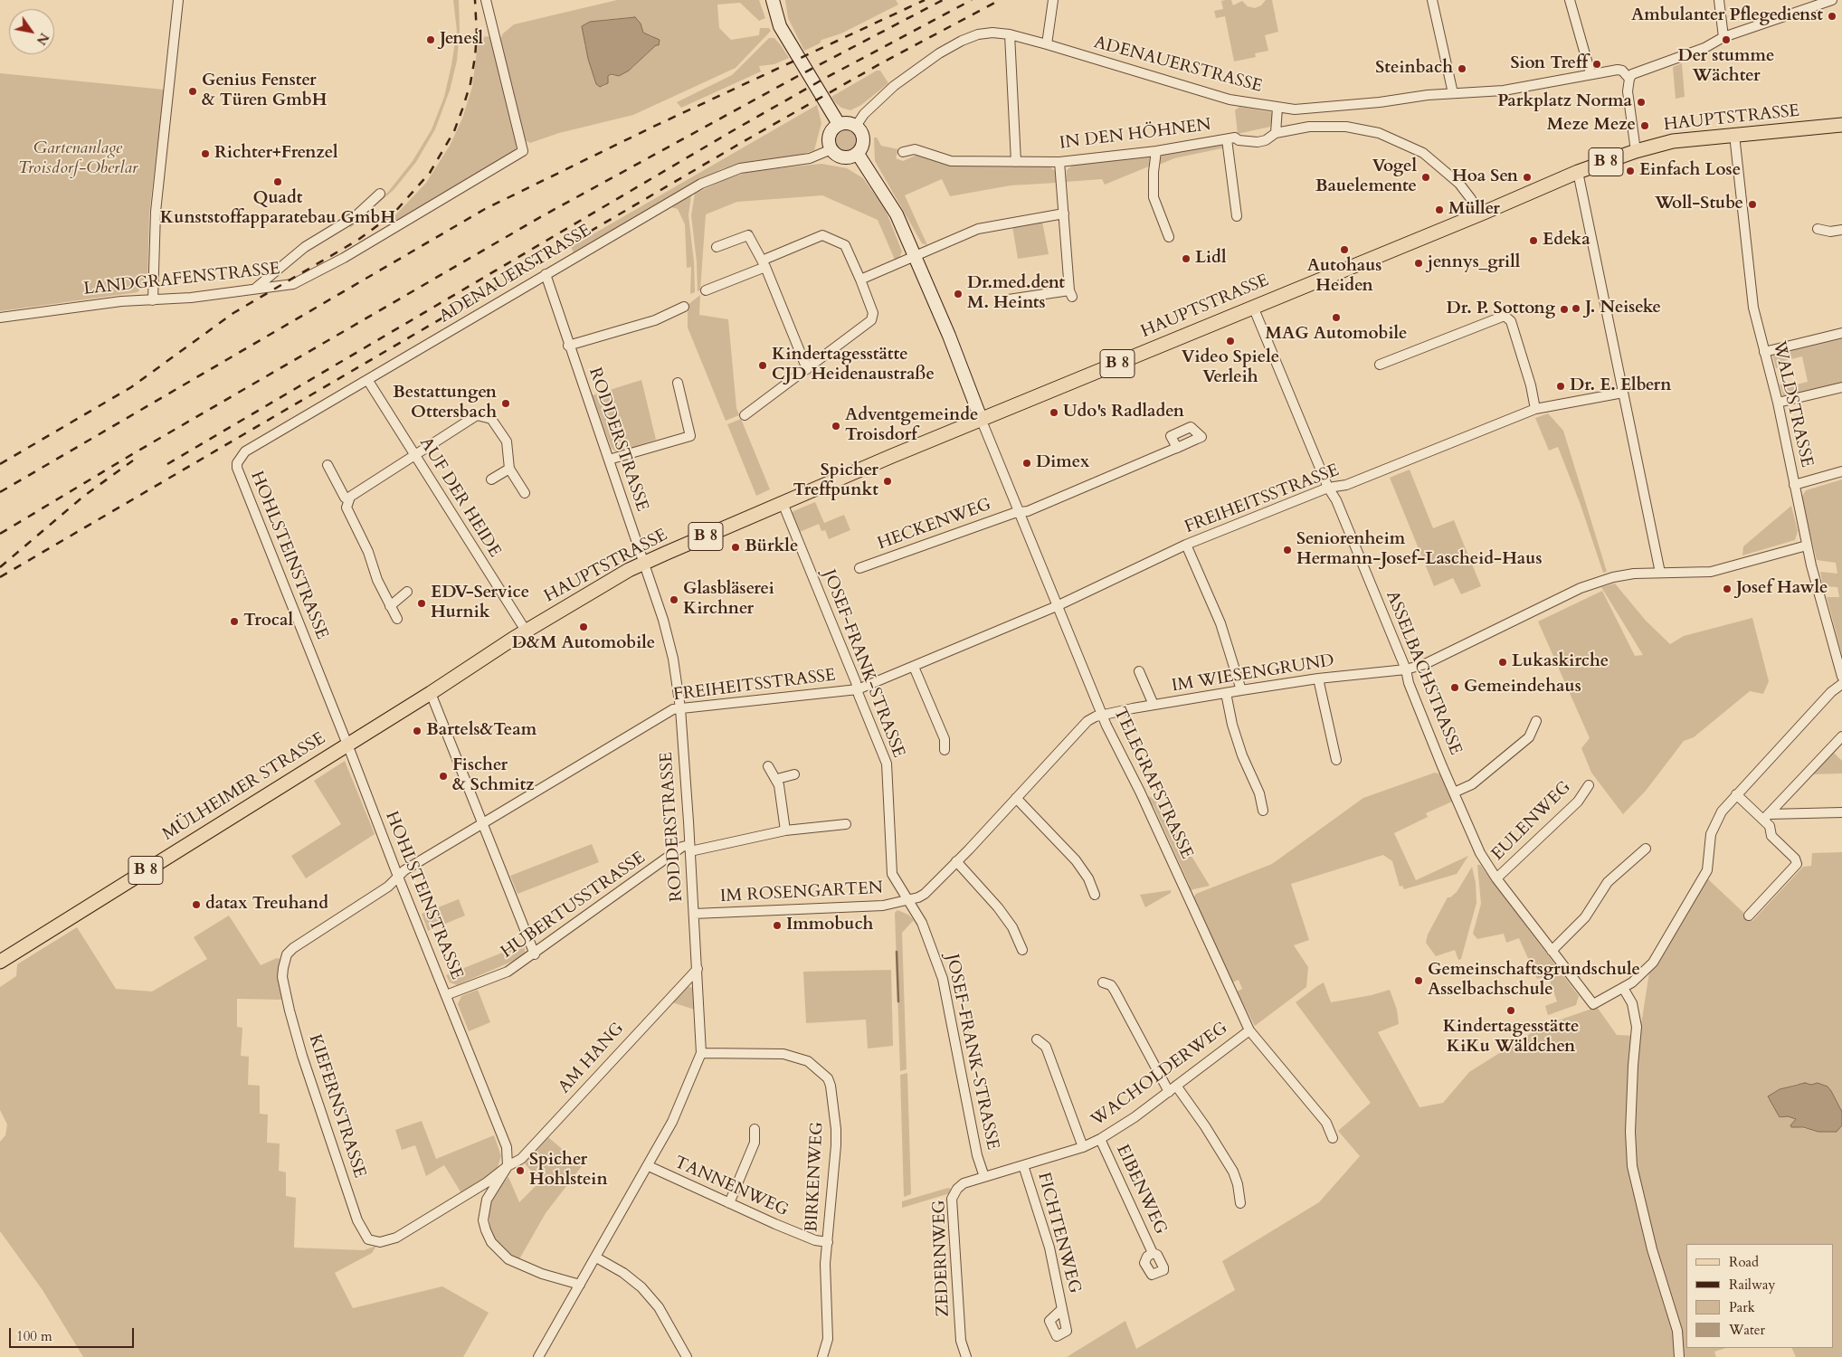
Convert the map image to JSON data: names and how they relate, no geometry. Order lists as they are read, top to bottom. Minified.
{"streets":{"main road":["HAUPTSTRASSE","B 8","MÜLHEIMER STRASSE"],"street":["ADENAUERSTRASSE","IN DEN HÖHNEN","LANDGRAFENSTRASSE","WALDSTRASSE","RODDERSTRASSE","AUF DER HEIDE","FREIHEITSSTRASSE","HECKENWEG","HOHLSTEINSTRASSE","JOSEF-FRANK-STRASSE","ASSELBACHSTRASSE","IM WIESENGRUND","TELEGRAFSTRASSE","EULENWEG","IM ROSENGARTEN","HUBERTUSSTRASSE","AM HANG","WACHOLDERWEG","KIEFERNSTRASSE","BIRKENWEG","TANNENWEG","EIBENWEG","FICHTENWEG","ZEDERNWEG"]},"crossings":[["ADENAUERSTRASSE","RODDERSTRASSE"],["ADENAUERSTRASSE","AUF DER HEIDE"],["ADENAUERSTRASSE","HOHLSTEINSTRASSE"],["HAUPTSTRASSE","WALDSTRASSE"],["HAUPTSTRASSE","RODDERSTRASSE"],["HAUPTSTRASSE","AUF DER HEIDE"],["HAUPTSTRASSE","HOHLSTEINSTRASSE"],["HAUPTSTRASSE","JOSEF-FRANK-STRASSE"],["HAUPTSTRASSE","ASSELBACHSTRASSE"],["HAUPTSTRASSE","TELEGRAFSTRASSE"],["HAUPTSTRASSE","MÜLHEIMER STRASSE"],["WALDSTRASSE","IM WIESENGRUND"],["RODDERSTRASSE","FREIHEITSSTRASSE"],["RODDERSTRASSE","IM ROSENGARTEN"],["RODDERSTRASSE","HUBERTUSSTRASSE"],["RODDERSTRASSE","AM HANG"],["RODDERSTRASSE","BIRKENWEG"],["RODDERSTRASSE","TANNENWEG"],["FREIHEITSSTRASSE","HOHLSTEINSTRASSE"],["FREIHEITSSTRASSE","JOSEF-FRANK-STRASSE"],["FREIHEITSSTRASSE","ASSELBACHSTRASSE"],["FREIHEITSSTRASSE","TELEGRAFSTRASSE"],["FREIHEITSSTRASSE","KIEFERNSTRASSE"],["HECKENWEG","TELEGRAFSTRASSE"],["HOHLSTEINSTRASSE","MÜLHEIMER STRASSE"],["HOHLSTEINSTRASSE","HUBERTUSSTRASSE"],["HOHLSTEINSTRASSE","AM HANG"],["HOHLSTEINSTRASSE","KIEFERNSTRASSE"],["JOSEF-FRANK-STRASSE","IM WIESENGRUND"],["JOSEF-FRANK-STRASSE","IM ROSENGARTEN"],["JOSEF-FRANK-STRASSE","WACHOLDERWEG"],["JOSEF-FRANK-STRASSE","ZEDERNWEG"],["ASSELBACHSTRASSE","IM WIESENGRUND"],["ASSELBACHSTRASSE","EULENWEG"],["IM WIESENGRUND","TELEGRAFSTRASSE"],["IM WIESENGRUND","IM ROSENGARTEN"],["TELEGRAFSTRASSE","WACHOLDERWEG"],["AM HANG","KIEFERNSTRASSE"],["WACHOLDERWEG","EIBENWEG"],["WACHOLDERWEG","FICHTENWEG"],["WACHOLDERWEG","ZEDERNWEG"],["BIRKENWEG","TANNENWEG"]],"parks":["Gartenanlage Troisdorf-Oberlar"],"places":["Ambulanter Pflegedienst","Jenesl","Der stumme Wächter","Sion Treff","Steinbach","Genius Fenster & Türen GmbH","Parkplatz Norma","Meze Meze","Richter+Frenzel","Einfach Lose","Vogel Bauelemente","Hoa Sen","Quadt Kunststoffapparatebau GmbH","Woll-Stube","Müller","Edeka","Autohaus Heiden","Lidl","jennys_grill","Dr.med.dent M. Heints","J. Neiseke","Dr. P. Sottong","MAG Automobile","Video Spiele Verleih","Kindertagesstätte CJD Heidenaustraße","Dr. E. Elbern","Bestattungen Ottersbach","Udo's Radladen","Adventgemeinde Troisdorf","Dimex","Spicher Treffpunkt","Bürkle","Seniorenheim Hermann-Josef-Lascheid-Haus","Josef Hawle","Glasbläserei Kirchner","EDV-Service Hurnik","Trocal","D&M Automobile","Lukaskirche","Gemeindehaus","Bartels&Team","Fischer & Schmitz","datax Treuhand","Immobuch","Gemeinschaftsgrundschule Asselbachschule","Kindertagesstätte KiKu Wäldchen","Spicher Hohlstein"],"legend":["Road","Railway","Park","Water"],"scale_bar":"100 m","north":"bottom right"}
